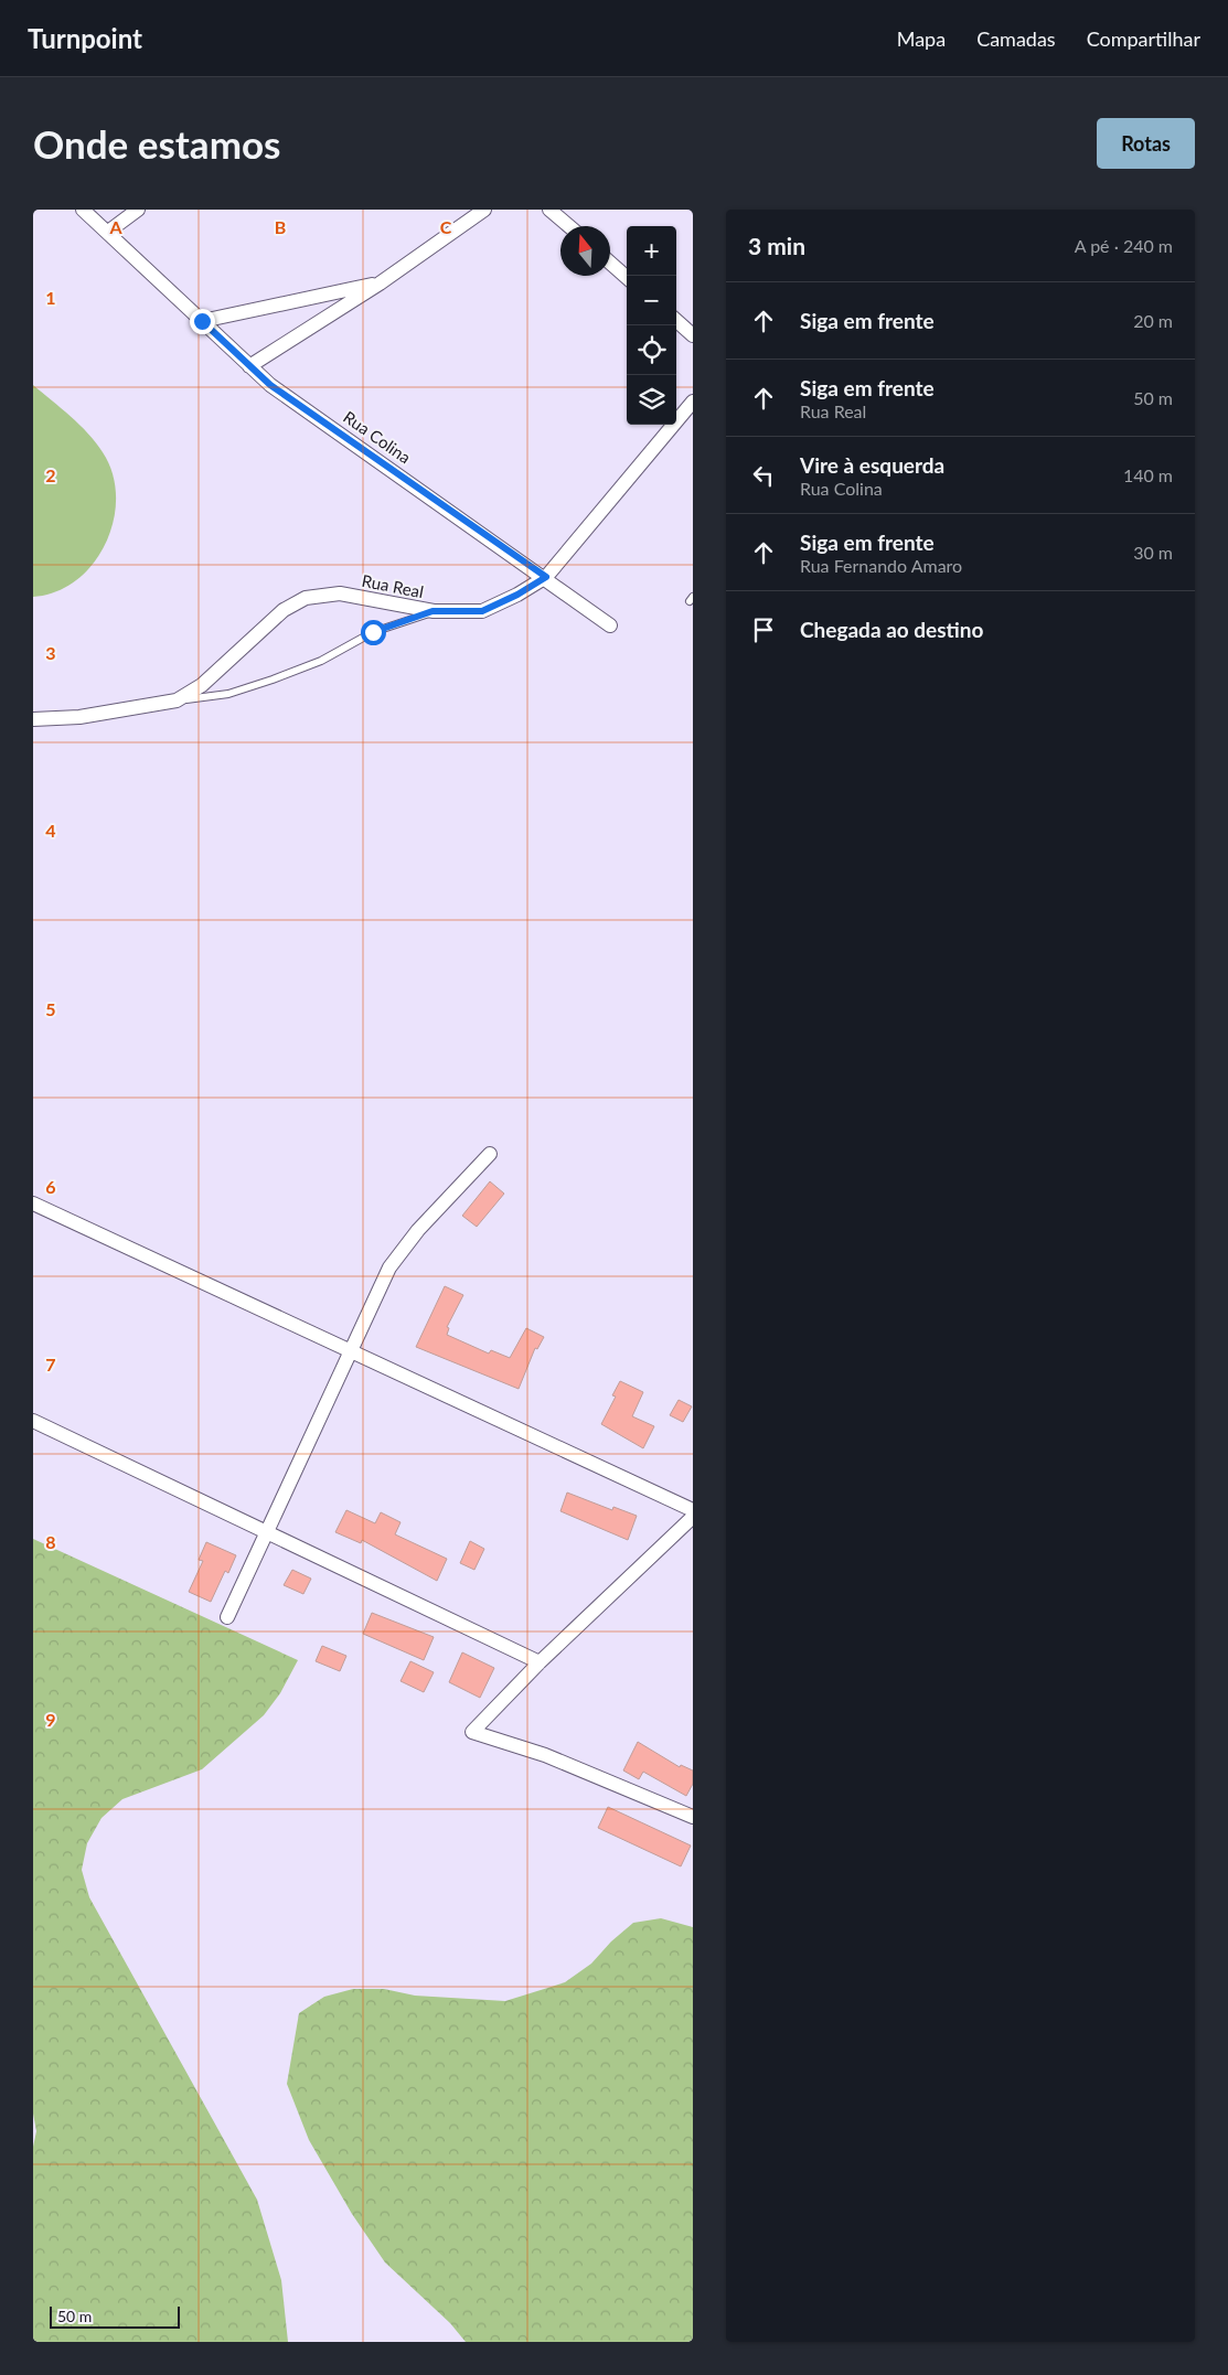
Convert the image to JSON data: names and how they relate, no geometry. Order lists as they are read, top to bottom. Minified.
{"streets":{"street":["Rua Colina","Rua Real"]},"crossings":[["Rua Colina","Rua Real"]],"scale_bar":"50 m","north":"top","page":{"header":"Turnpoint","nav":["Mapa","Camadas","Compartilhar"],"buttons":"Rotas","title":"Onde estamos","heading":["3 min","A pé · 240 m"],"map_buttons":["+","−"],"list":[["Siga em frente","20 m"],["Siga em frente","Rua Real","50 m"],["Vire à esquerda","Rua Colina","140 m"],["Siga em frente","Rua Fernando Amaro","30 m"],"Chegada ao destino"],"scale":"50 m"},"grid":{"columns":["A","B","C"],"rows":["1","2","3","4","5","6","7","8","9"]}}
